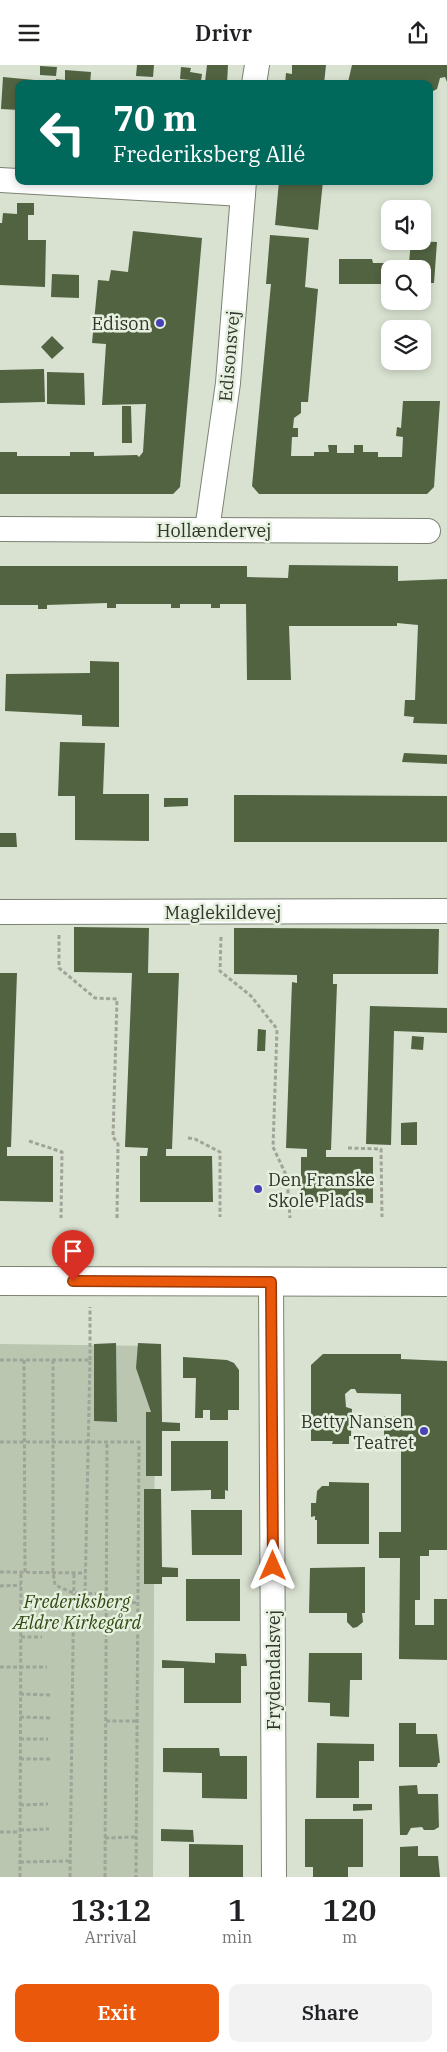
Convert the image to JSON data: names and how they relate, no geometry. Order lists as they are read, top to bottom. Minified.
{"streets":{"street":["Edisonsvej","Hollændervej","Maglekildevej","Frydendalsvej"]},"crossings":[["Edisonsvej","Hollændervej"]],"parks":["Frederiksberg Ældre Kirkegård"],"places":["Edison","Den Franske Skole Plads","Betty Nansen Teatret"],"page":{"header":"Drivr","turn":["70 m","Frederiksberg Allé"],"eta":["13:12","Arrival","1","min","120","m"],"buttons":["Exit","Share"]}}
